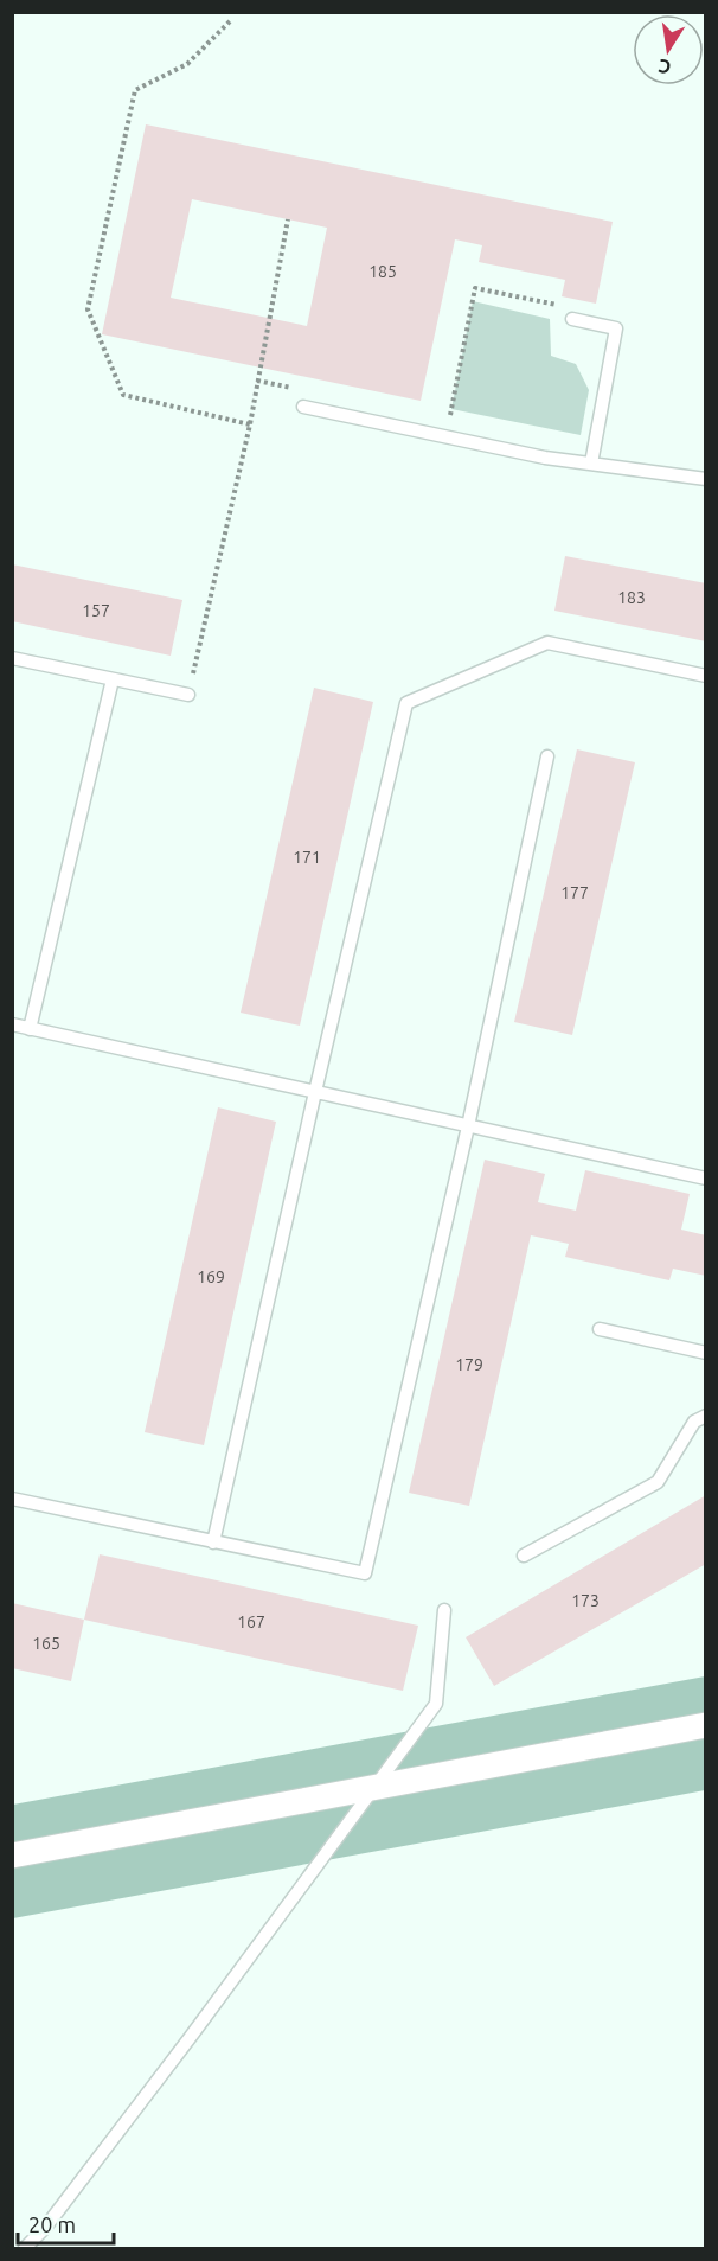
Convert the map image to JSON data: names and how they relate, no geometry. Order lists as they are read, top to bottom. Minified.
{"house_numbers":["185","183","157","171","177","169","179","173","167","165"],"scale_bar":"20 m","north":"bottom"}
